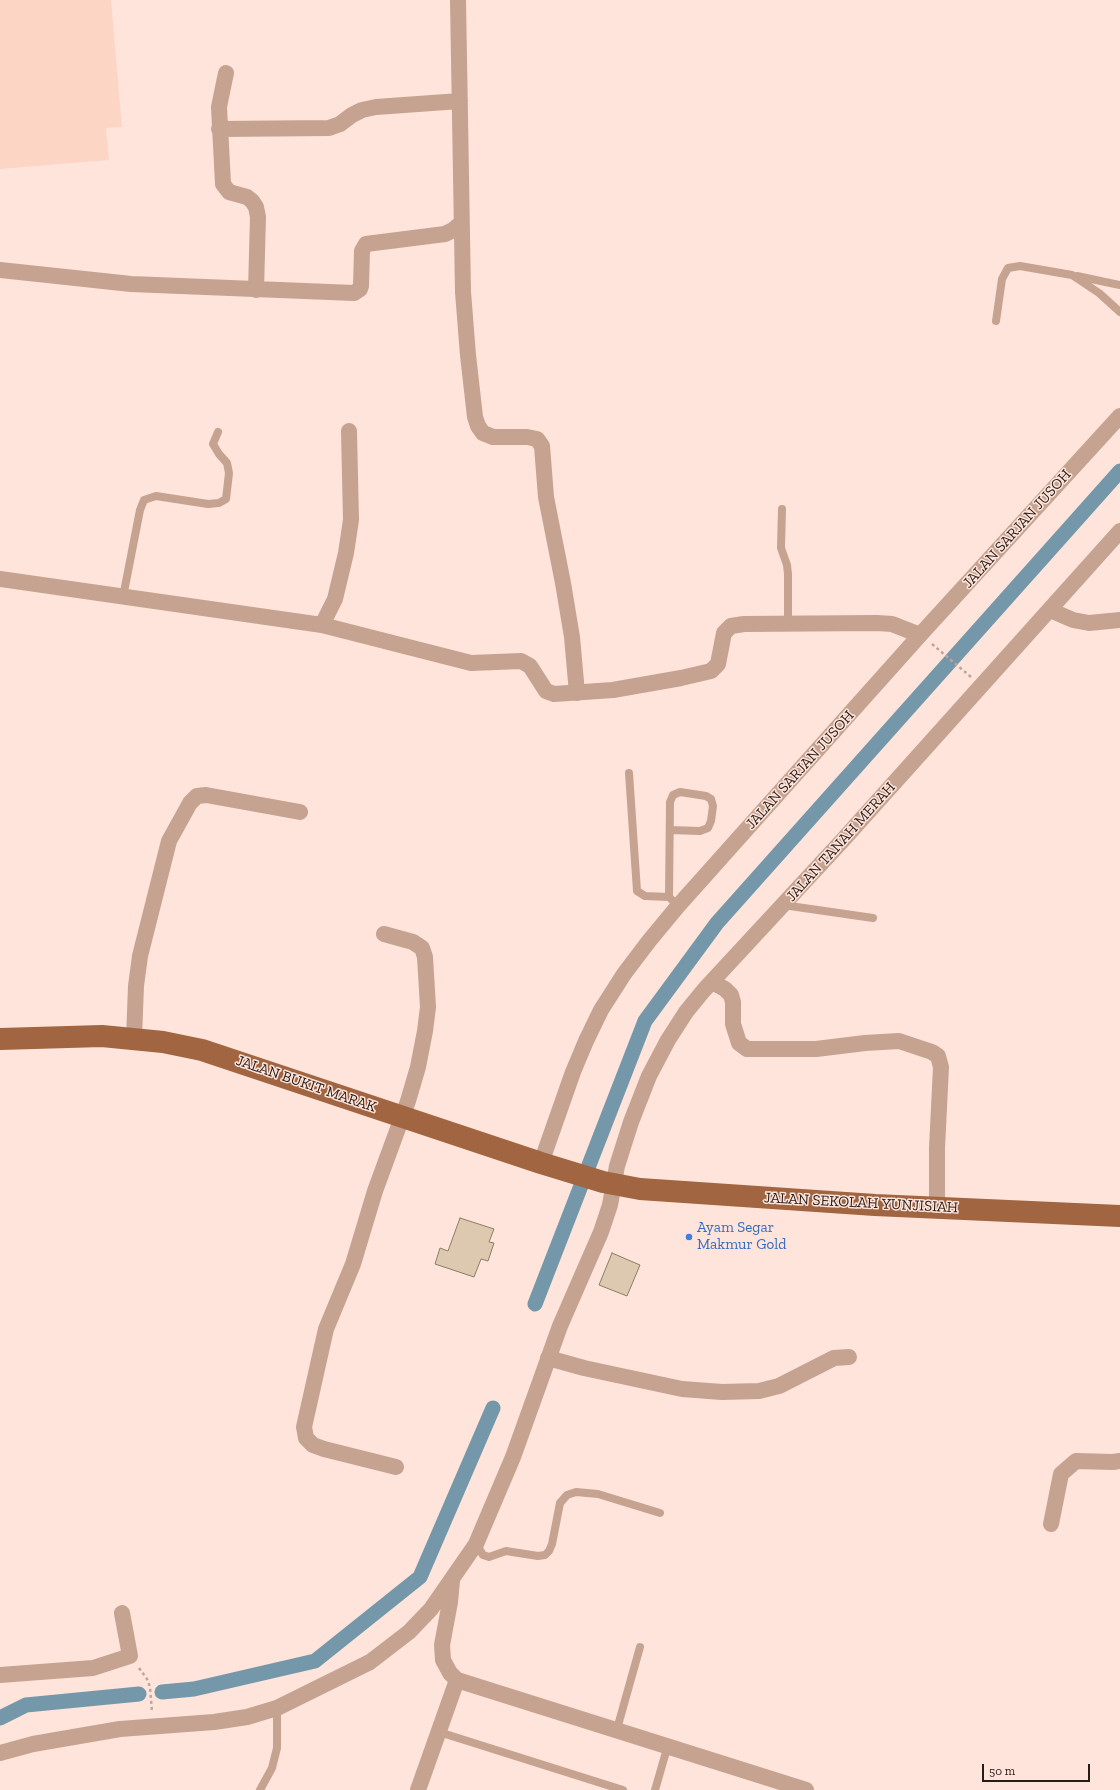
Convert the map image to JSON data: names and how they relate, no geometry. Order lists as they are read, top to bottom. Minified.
{"streets":{"main road":["JALAN BUKIT MARAK","JALAN SEKOLAH YUNJISIAH"],"street":["JALAN SARJAN JUSOH","JALAN TANAH MERAH"]},"crossings":[["JALAN SARJAN JUSOH","JALAN BUKIT MARAK"],["JALAN TANAH MERAH","JALAN BUKIT MARAK"],["JALAN TANAH MERAH","JALAN SEKOLAH YUNJISIAH"],["JALAN BUKIT MARAK","JALAN SEKOLAH YUNJISIAH"]],"places":["Ayam Segar Makmur Gold"],"scale_bar":"50 m"}
